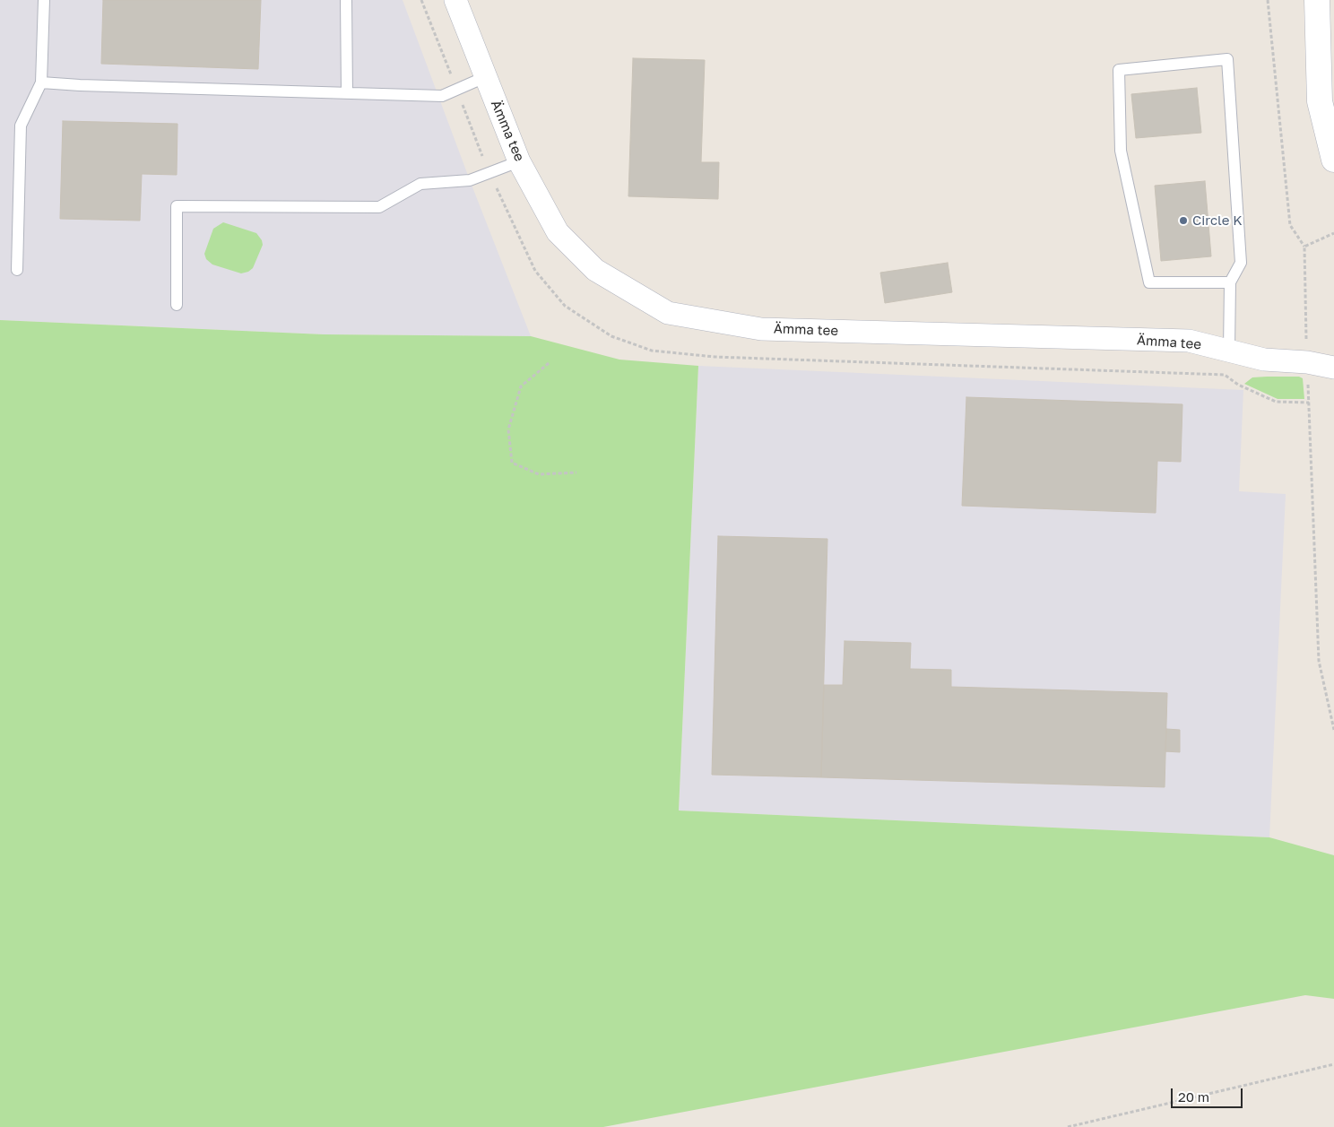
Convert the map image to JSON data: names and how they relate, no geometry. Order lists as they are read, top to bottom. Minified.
{"streets":{"street":["Ämma tee"]},"places":["Circle K"],"scale_bar":"20 m"}
